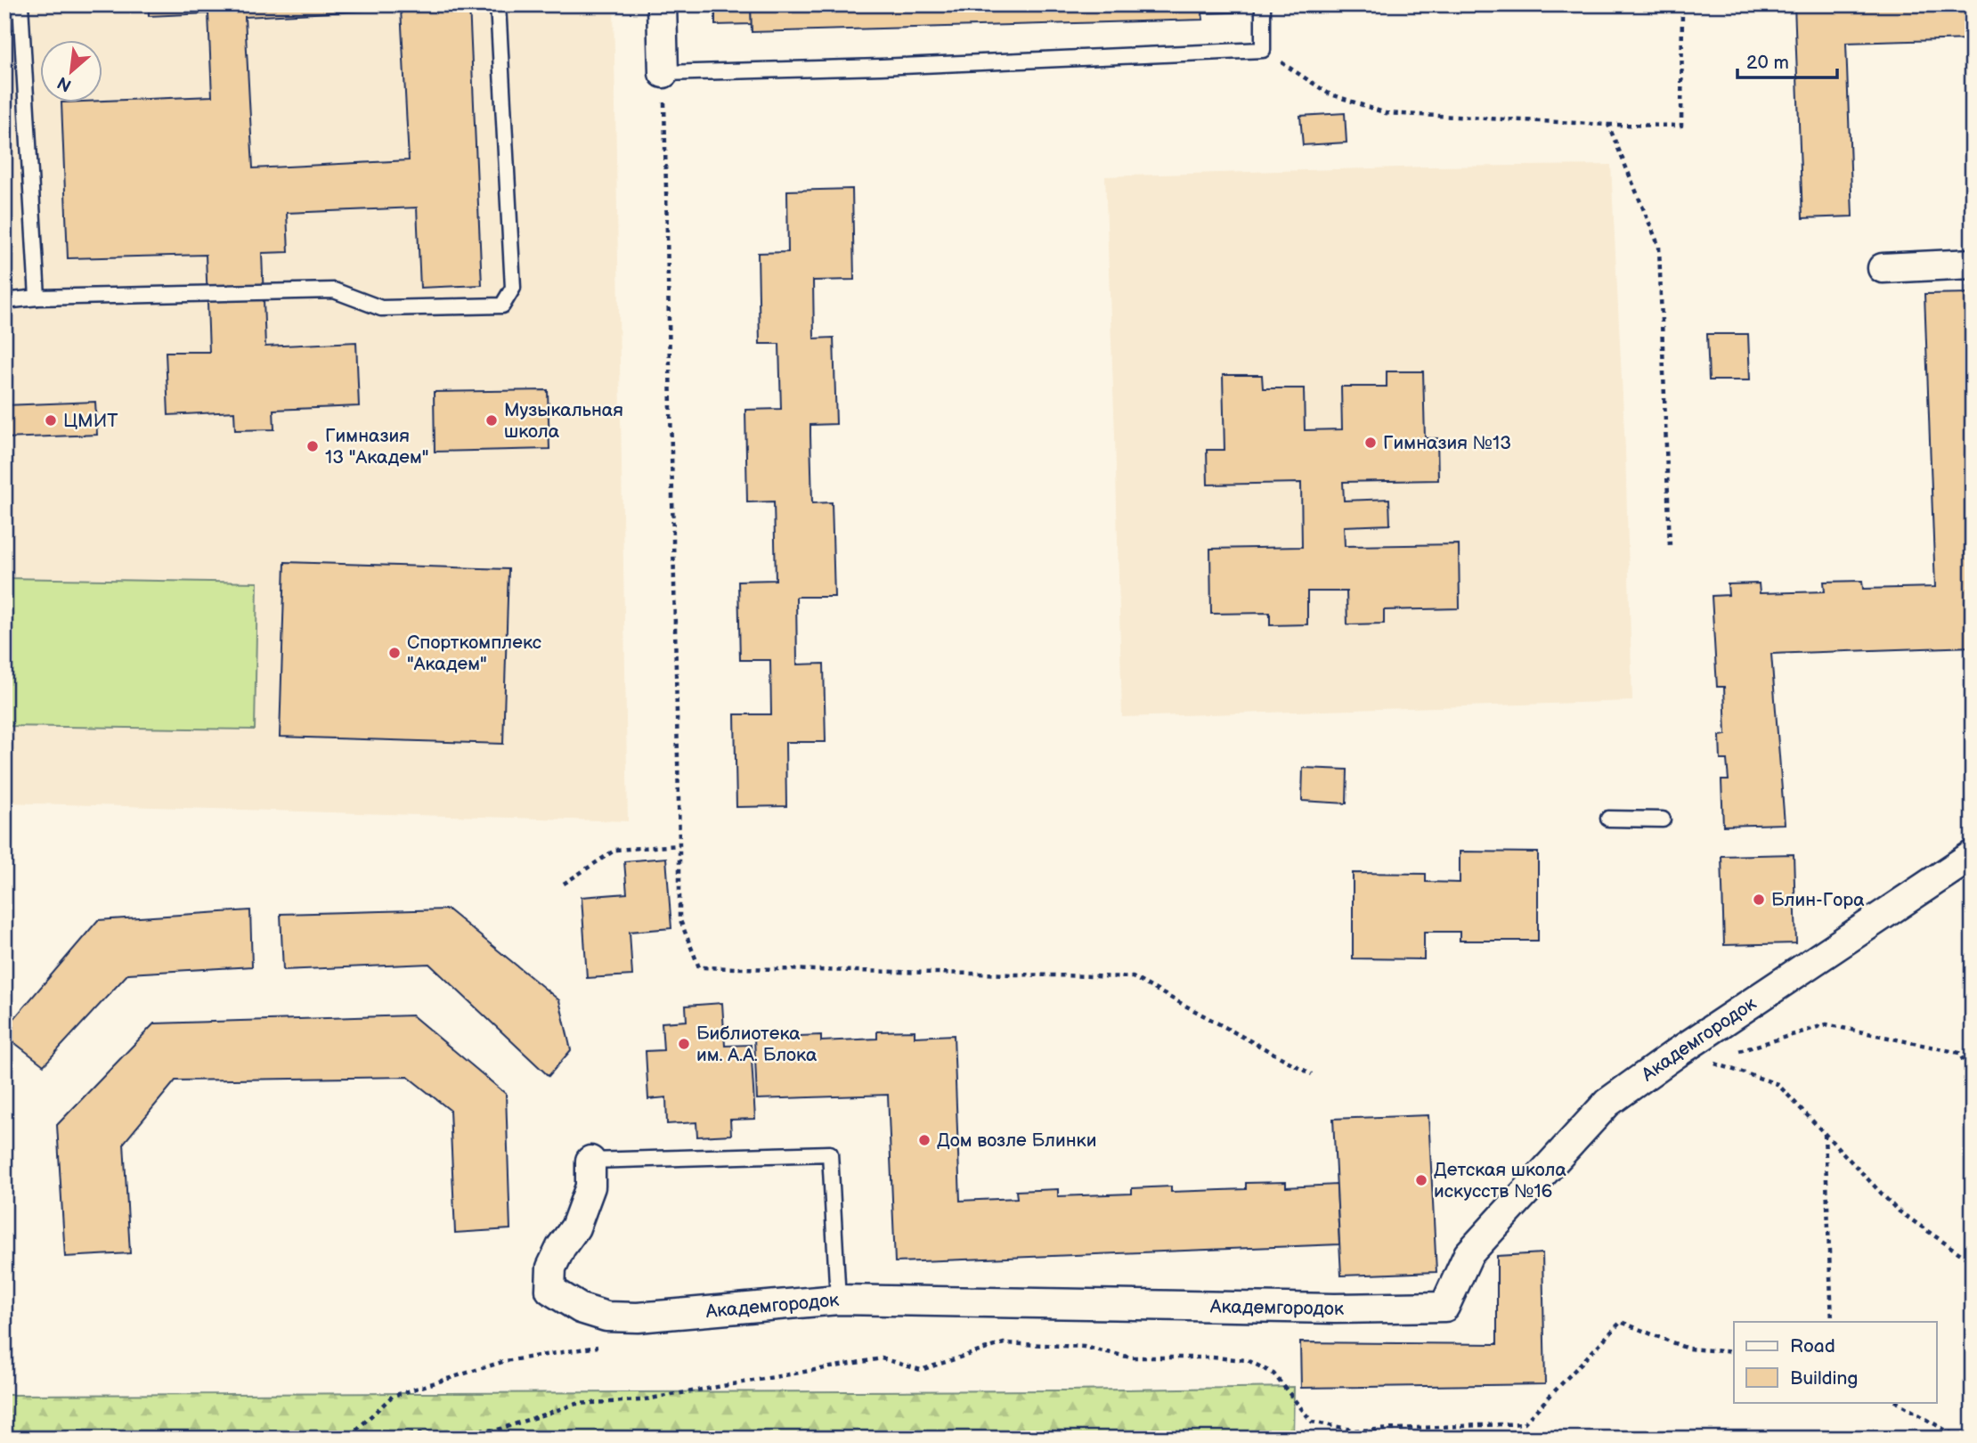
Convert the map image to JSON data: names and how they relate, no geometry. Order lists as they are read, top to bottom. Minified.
{"streets":{"street":["Академгородок"]},"places":["ЦМИТ","Музыкальная школа","Гимназия №13","Гимназия 13 \"Академ\"","Спорткомплекс \"Академ\"","Блин-Гора","Библиотека им. А.А. Блока","Дом возле Блинки","Детская школа искусств №16"],"legend":["Road","Building"],"scale_bar":"20 m","north":"bottom left"}
